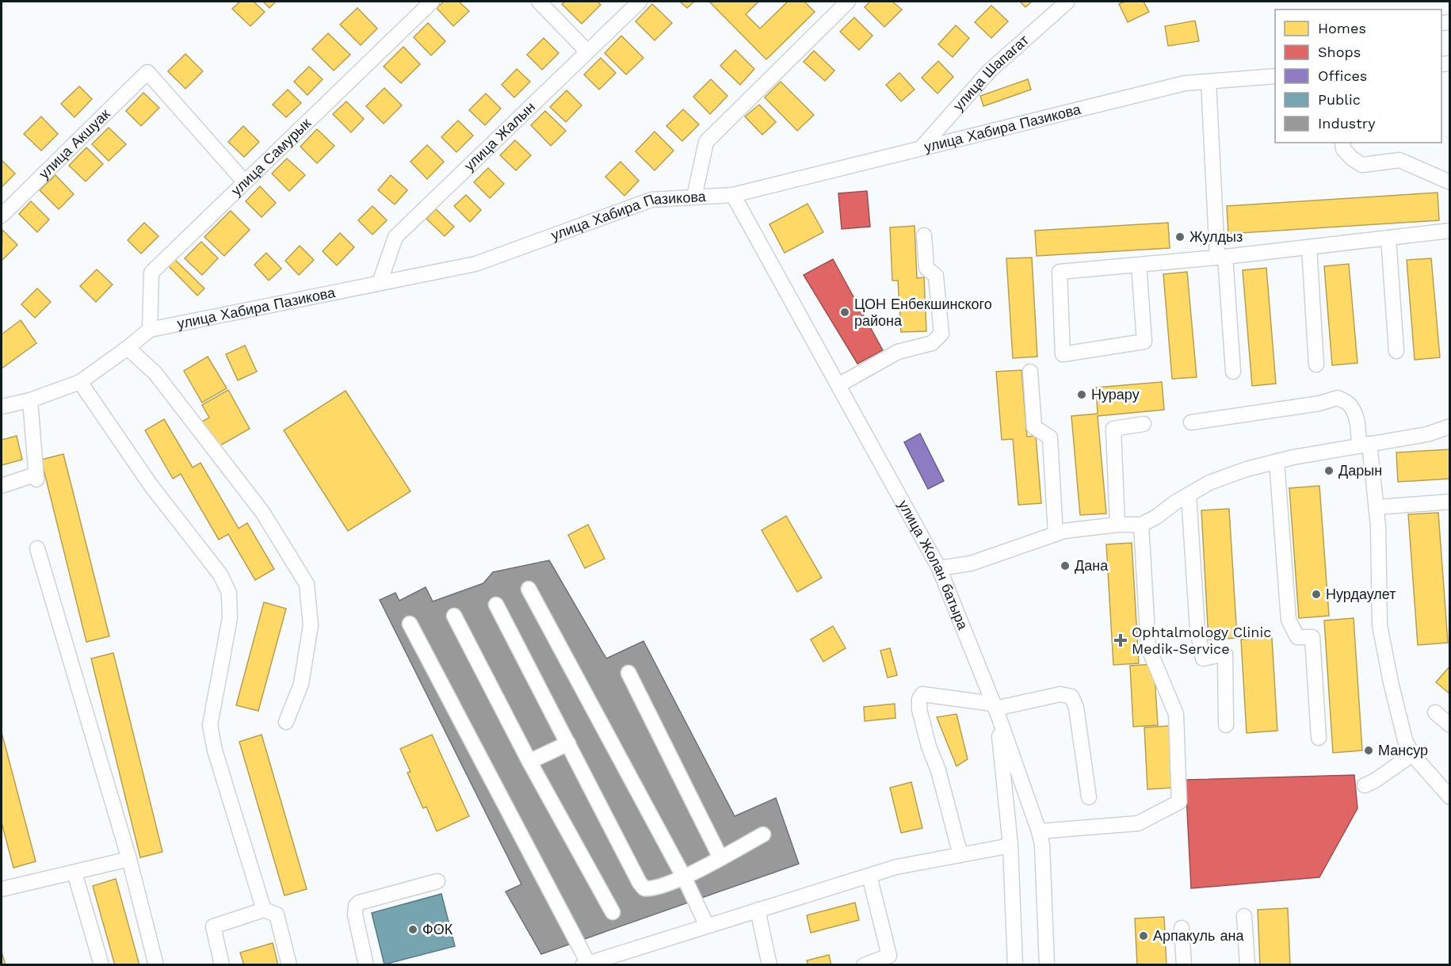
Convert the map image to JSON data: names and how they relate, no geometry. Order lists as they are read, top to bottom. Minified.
{"streets":{"street":["улица Шапагат","улица Хабира Пазикова","улица Жалын","улица Акшуак","улица Самурык","улица Жолан батыра"]},"crossings":[["улица Шапагат","улица Хабира Пазикова"],["улица Хабира Пазикова","улица Жалын"],["улица Хабира Пазикова","улица Самурык"],["улица Хабира Пазикова","улица Жолан батыра"],["улица Акшуак","улица Самурык"]],"places":{"other":["Жулдыз","ЦОН Енбекшинского района","Нурару","Дарын","Дана","Нурдаулет","Мансур","ФОК","Арпакуль ана"],"health":["Ophtalmology Clinic Medik-Service"]},"legend":["Homes","Shops","Offices","Public","Industry"]}
